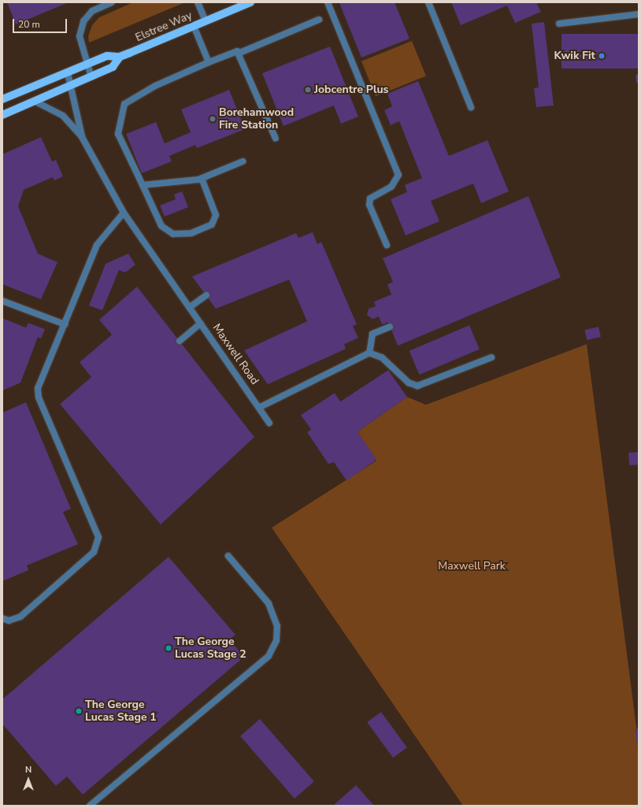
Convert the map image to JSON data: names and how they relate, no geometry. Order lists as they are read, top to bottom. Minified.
{"streets":{"main road":["Elstree Way"],"street":["Maxwell Road"]},"crossings":[["Elstree Way","Maxwell Road"]],"parks":["Maxwell Park"],"places":["Kwik Fit","Jobcentre Plus","Borehamwood Fire Station","The George Lucas Stage 2","The George Lucas Stage 1"],"scale_bar":"20 m","north":"top"}
